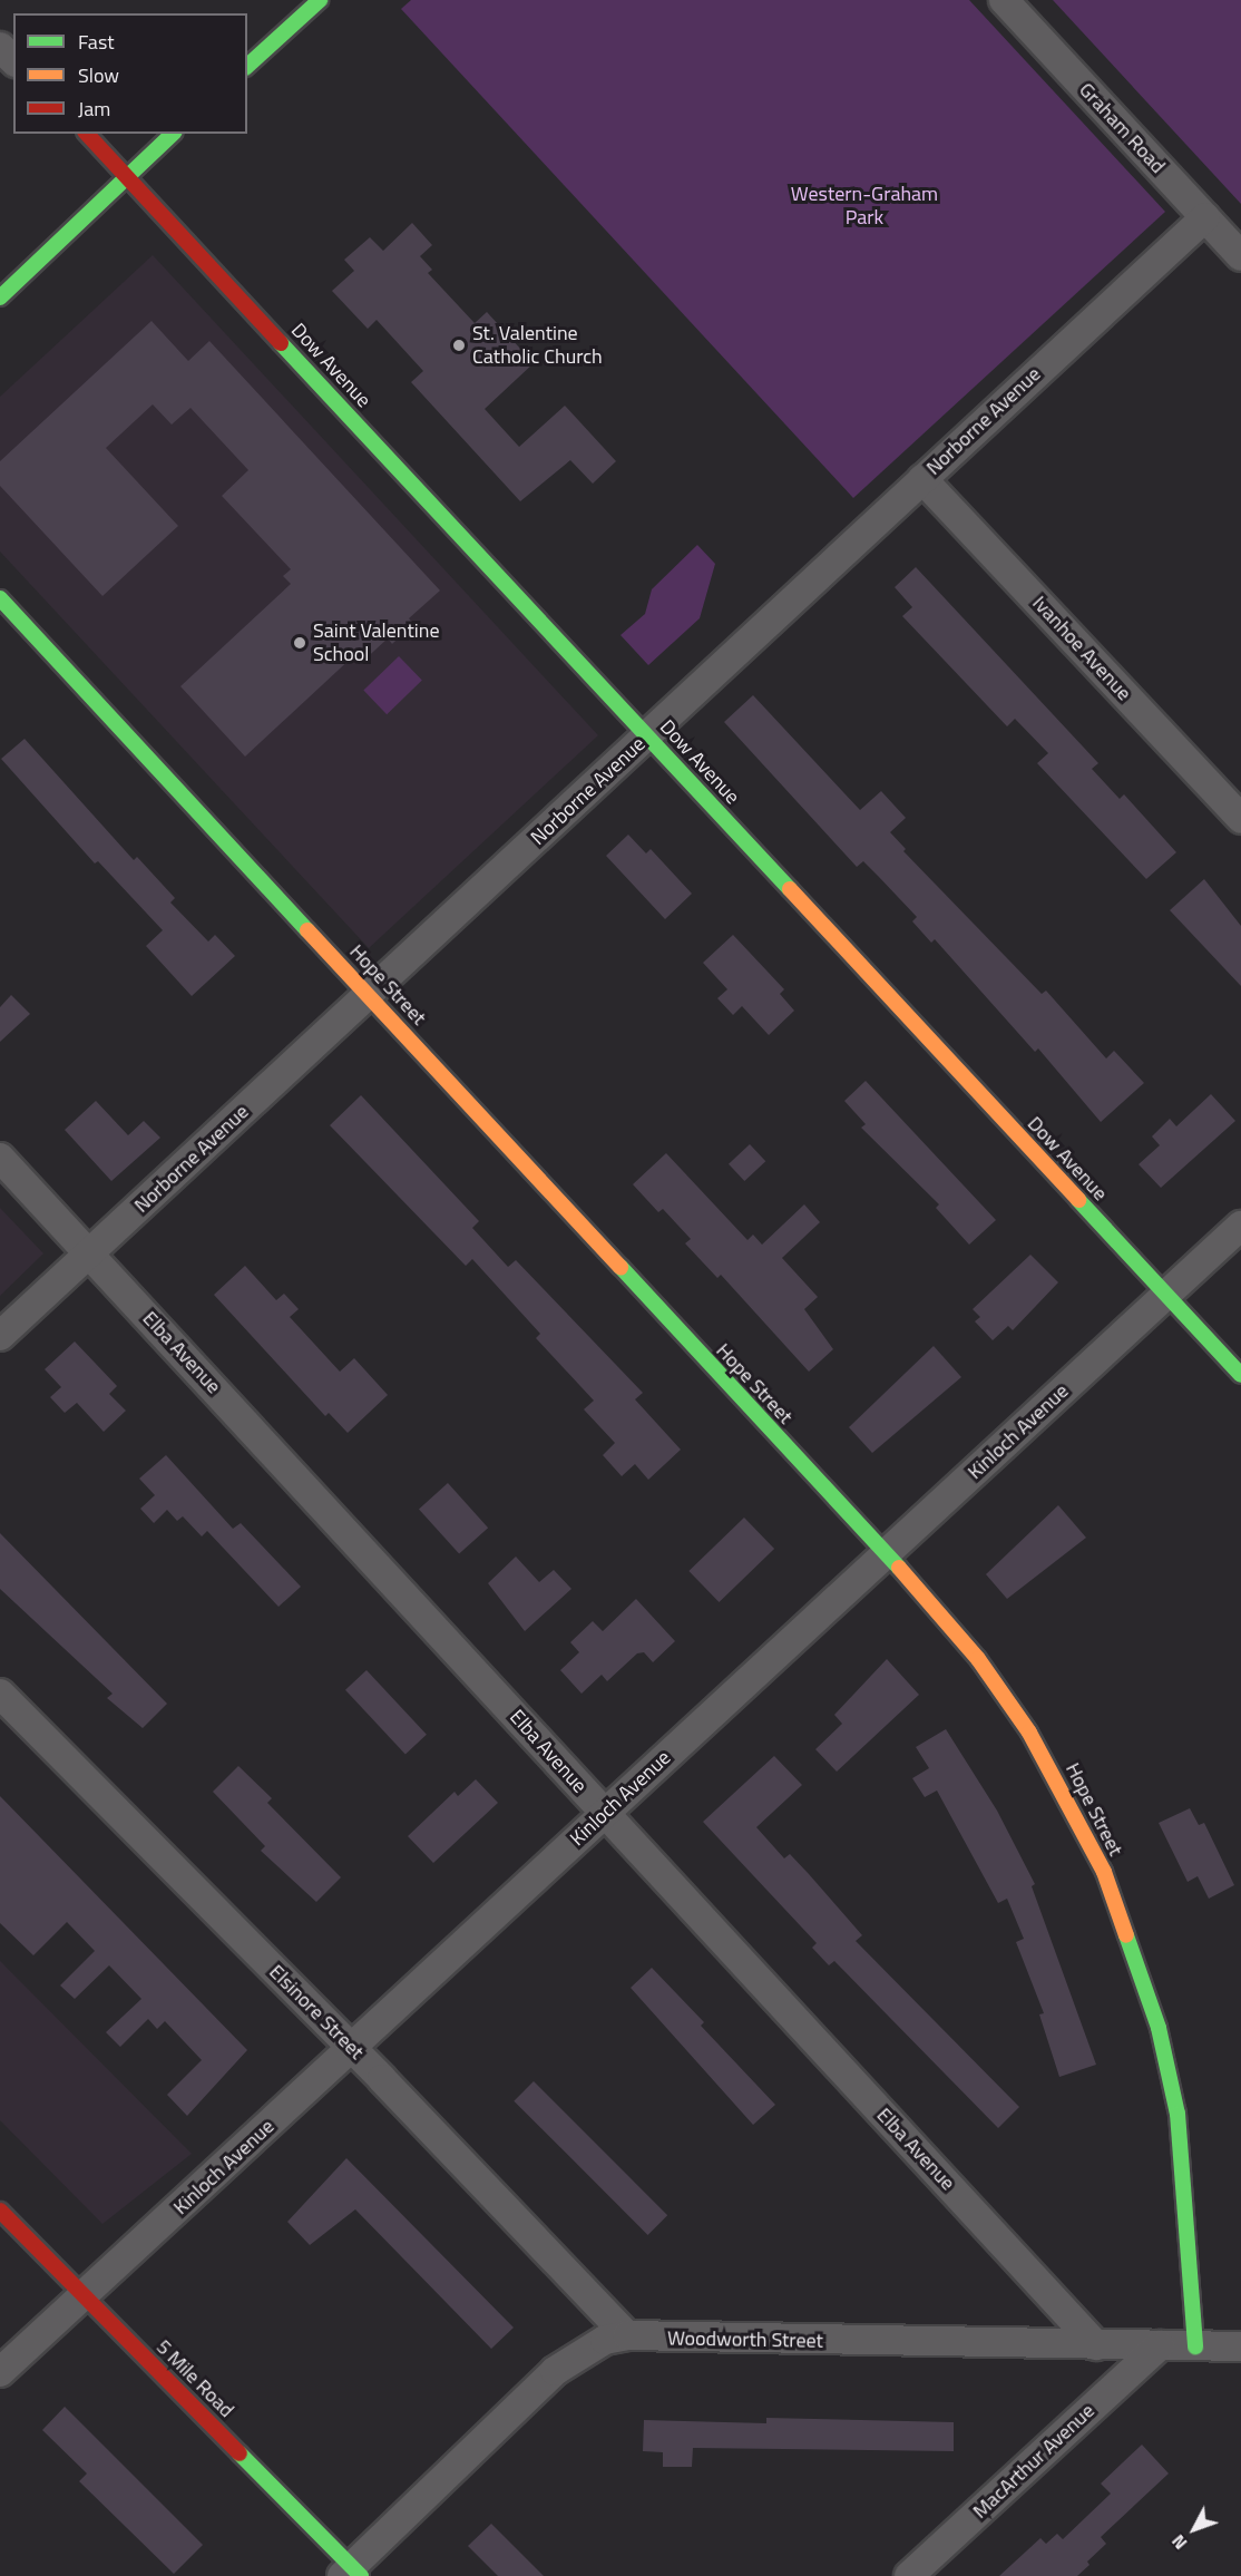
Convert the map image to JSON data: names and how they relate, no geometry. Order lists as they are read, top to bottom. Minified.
{"streets":{"street":["Graham Road","Dow Avenue","Norborne Avenue","Ivanhoe Avenue","Hope Street","Elba Avenue","Kinloch Avenue","Elsinore Street","Woodworth Street","5 Mile Road","MacArthur Avenue"]},"crossings":[["Graham Road","Norborne Avenue"],["Dow Avenue","Norborne Avenue"],["Dow Avenue","Kinloch Avenue"],["Norborne Avenue","Ivanhoe Avenue"],["Norborne Avenue","Hope Street"],["Norborne Avenue","Elba Avenue"],["Hope Street","Kinloch Avenue"],["Hope Street","Woodworth Street"],["Elba Avenue","Kinloch Avenue"],["Elba Avenue","Woodworth Street"],["Kinloch Avenue","Elsinore Street"],["Kinloch Avenue","5 Mile Road"],["Elsinore Street","Woodworth Street"],["Woodworth Street","5 Mile Road"],["Woodworth Street","MacArthur Avenue"]],"parks":["Western-Graham Park"],"places":["St. Valentine Catholic Church","Saint Valentine School"],"legend":["Fast","Slow","Jam"],"north":"bottom left"}
